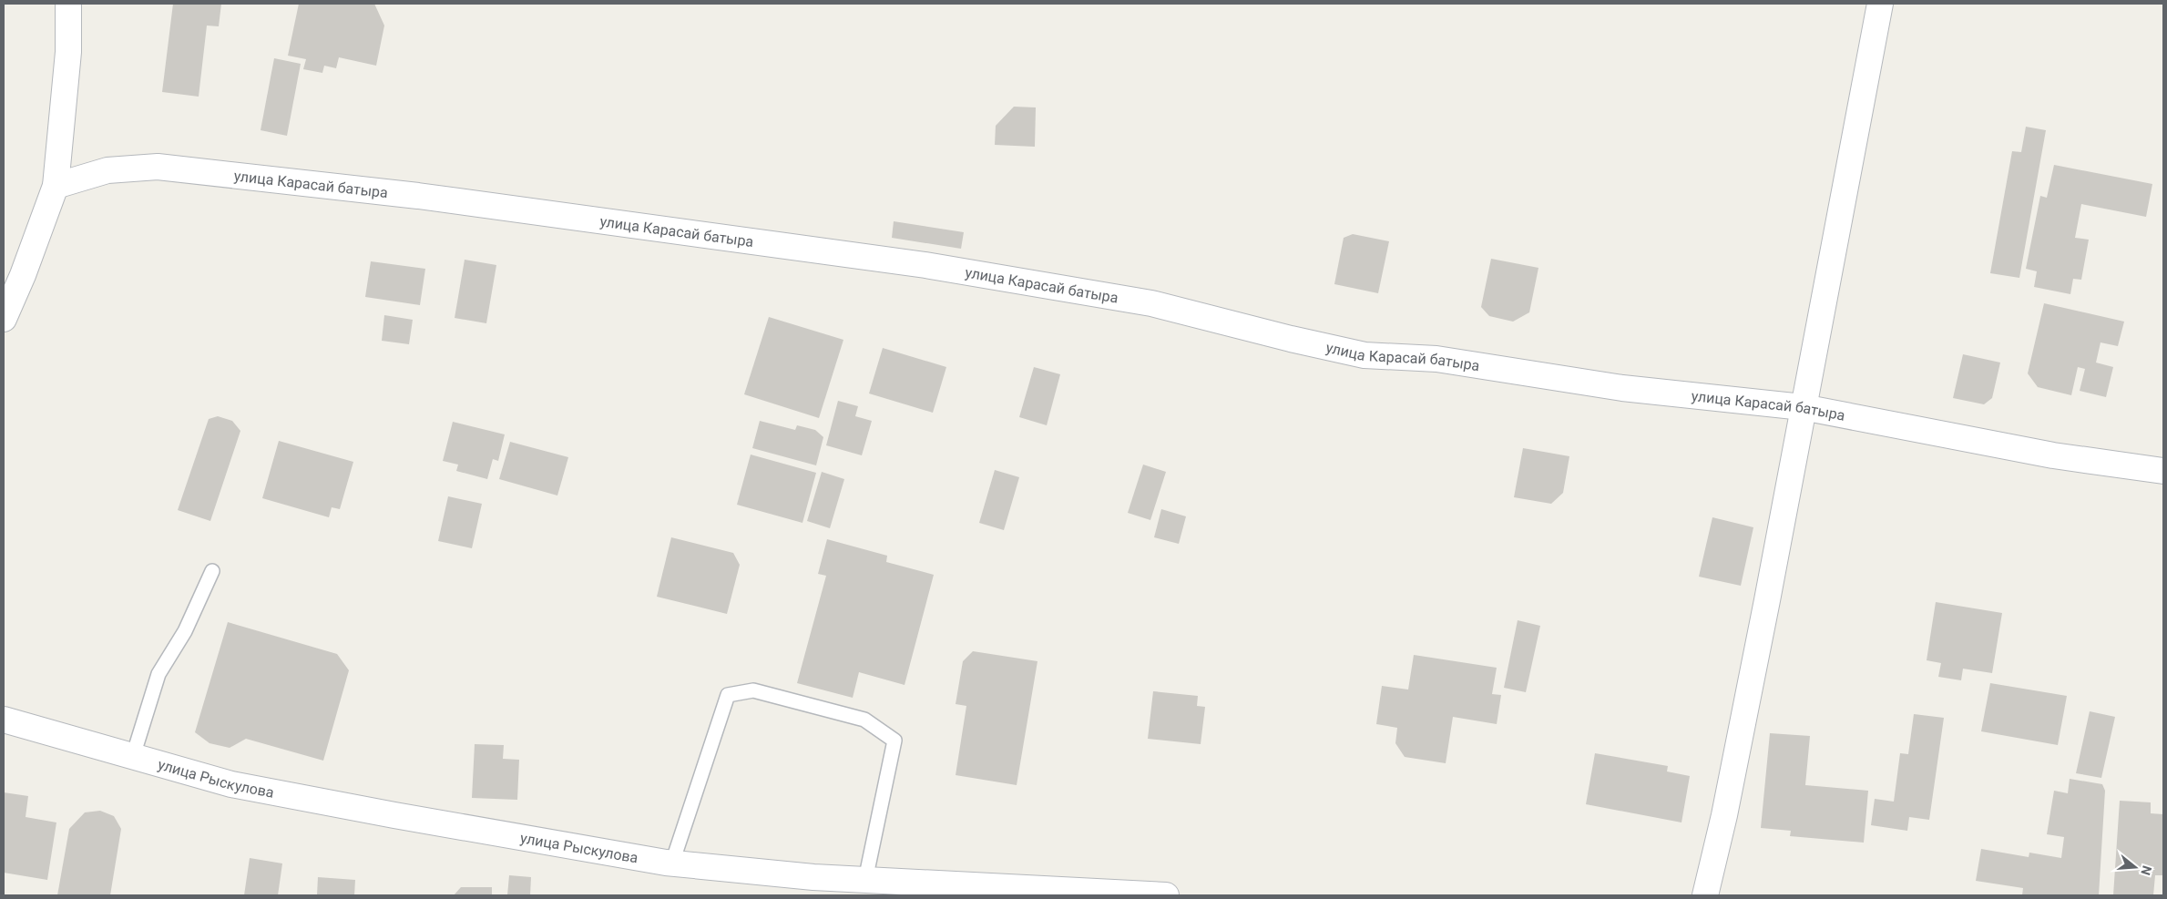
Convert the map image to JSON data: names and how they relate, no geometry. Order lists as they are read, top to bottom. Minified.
{"streets":{"street":["улица Карасай батыра","улица Рыскулова"]},"north":"right"}
